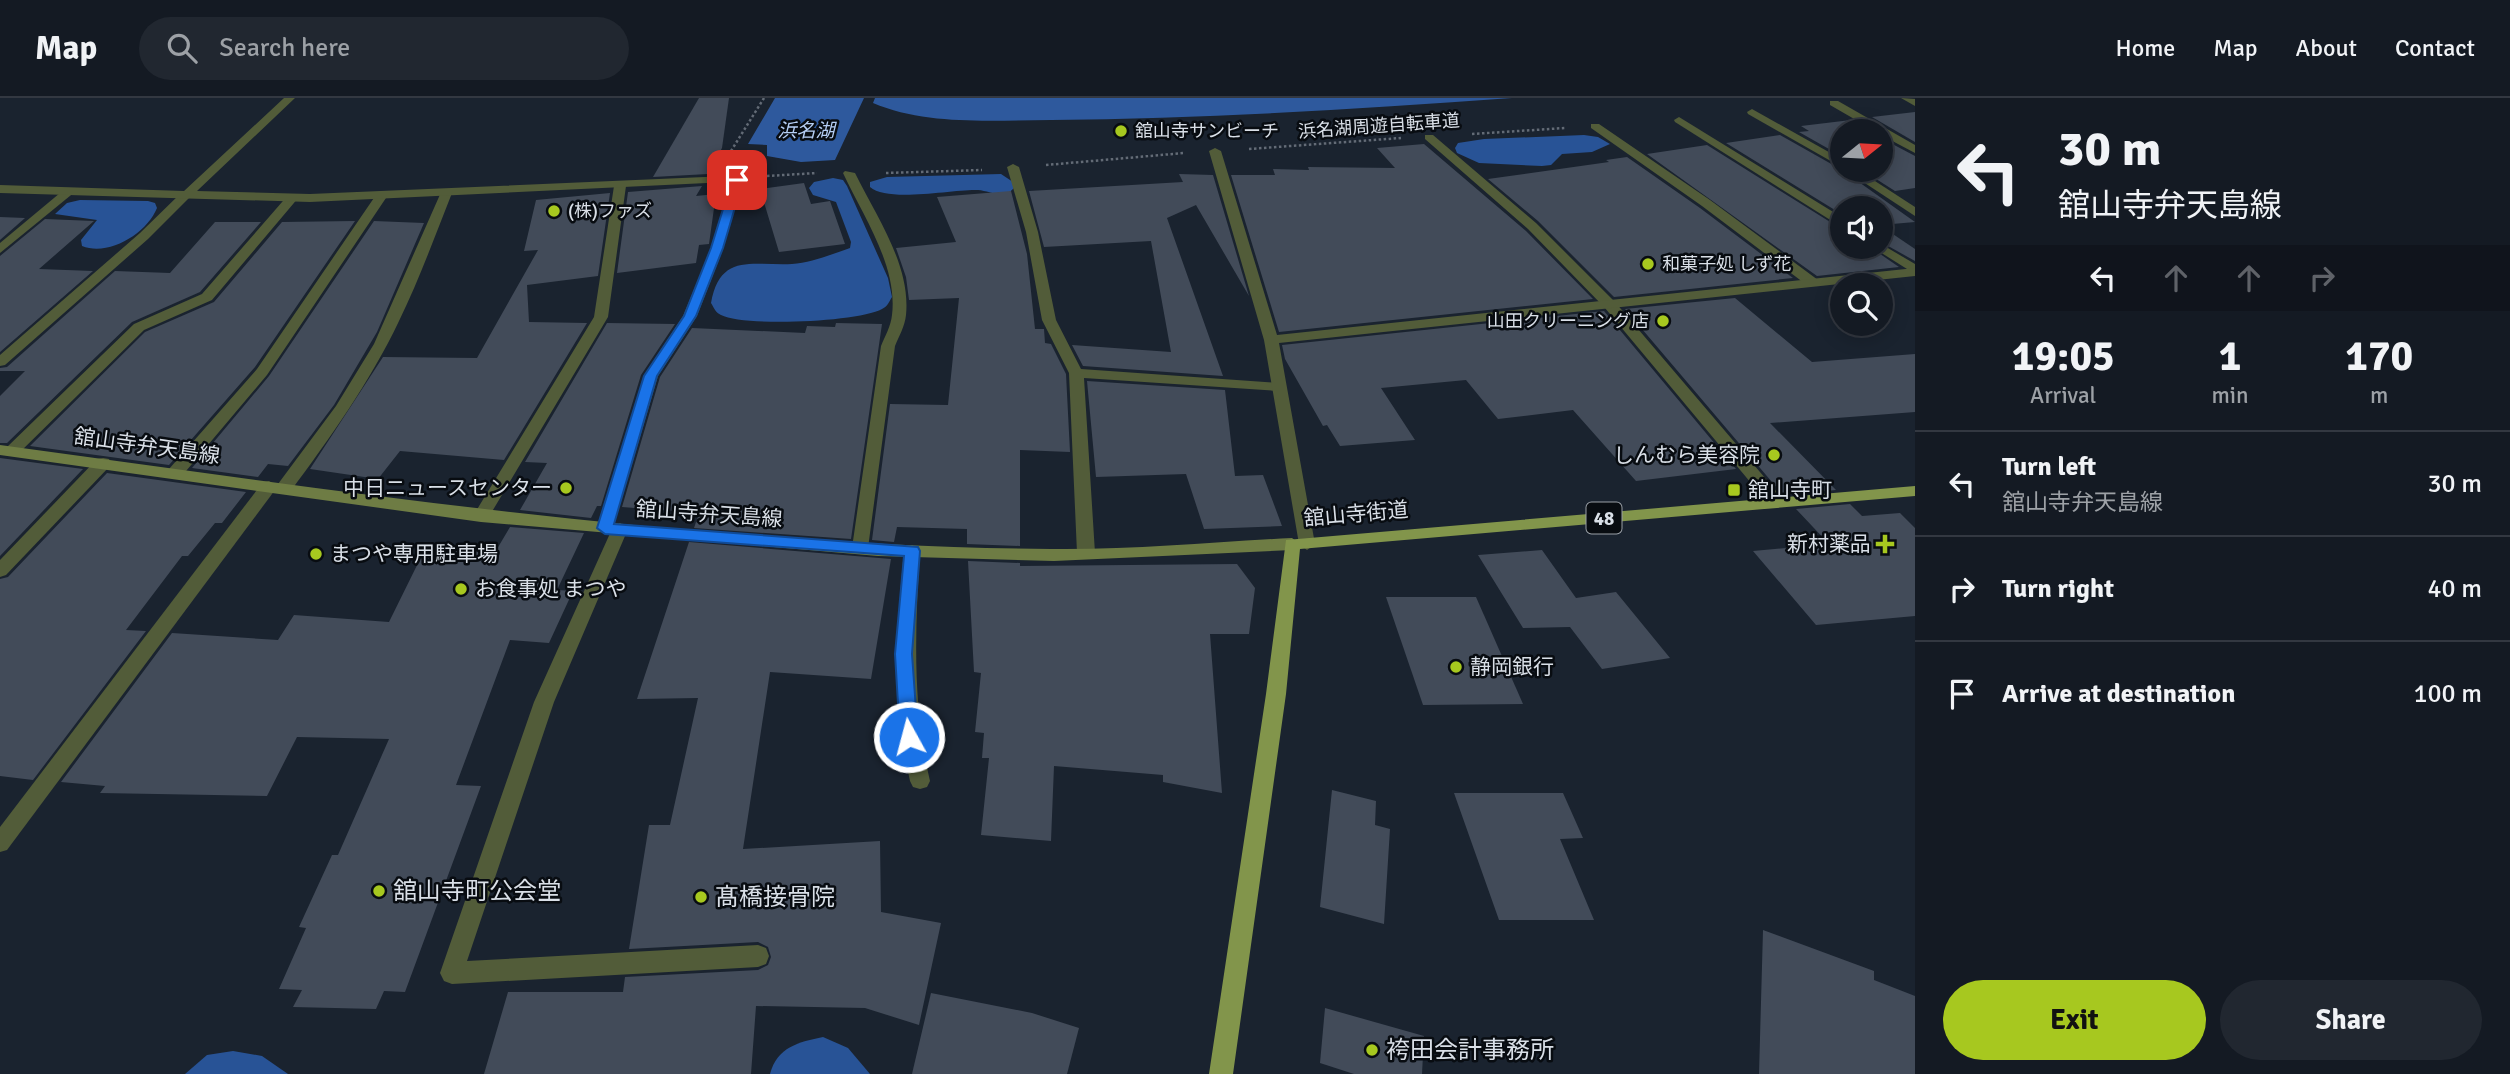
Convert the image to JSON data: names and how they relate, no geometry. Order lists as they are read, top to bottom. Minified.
{"streets":{"main road":["舘山寺弁天島線","舘山寺街道","48"],"path":["浜名湖周遊自転車道"]},"crossings":[["舘山寺弁天島線","舘山寺街道"]],"water":["浜名湖"],"places":{"other":["舘山寺サンビーチ","(株)ファズ","和菓子処 しず花","山田クリーニング店","しんむら美容院","中日ニュースセンター","まつや専用駐車場","お食事処 まつや","静岡銀行","舘山寺町公会堂","髙橋接骨院","袴田会計事務所"],"transit":["舘山寺町"],"health":["新村薬品"]},"north":"right","page":{"header":"Map","search":"Search here","nav":["Home","Map","About","Contact"],"turn":["30 m","舘山寺弁天島線"],"eta":["19:05","Arrival","1","min","170","m"],"list":[{"name":"Turn left","note":"舘山寺弁天島線","value":"30 m"},{"name":"Turn right","value":"40 m"},{"name":"Arrive at destination","value":"100 m"}],"buttons":["Exit","Share"]}}
